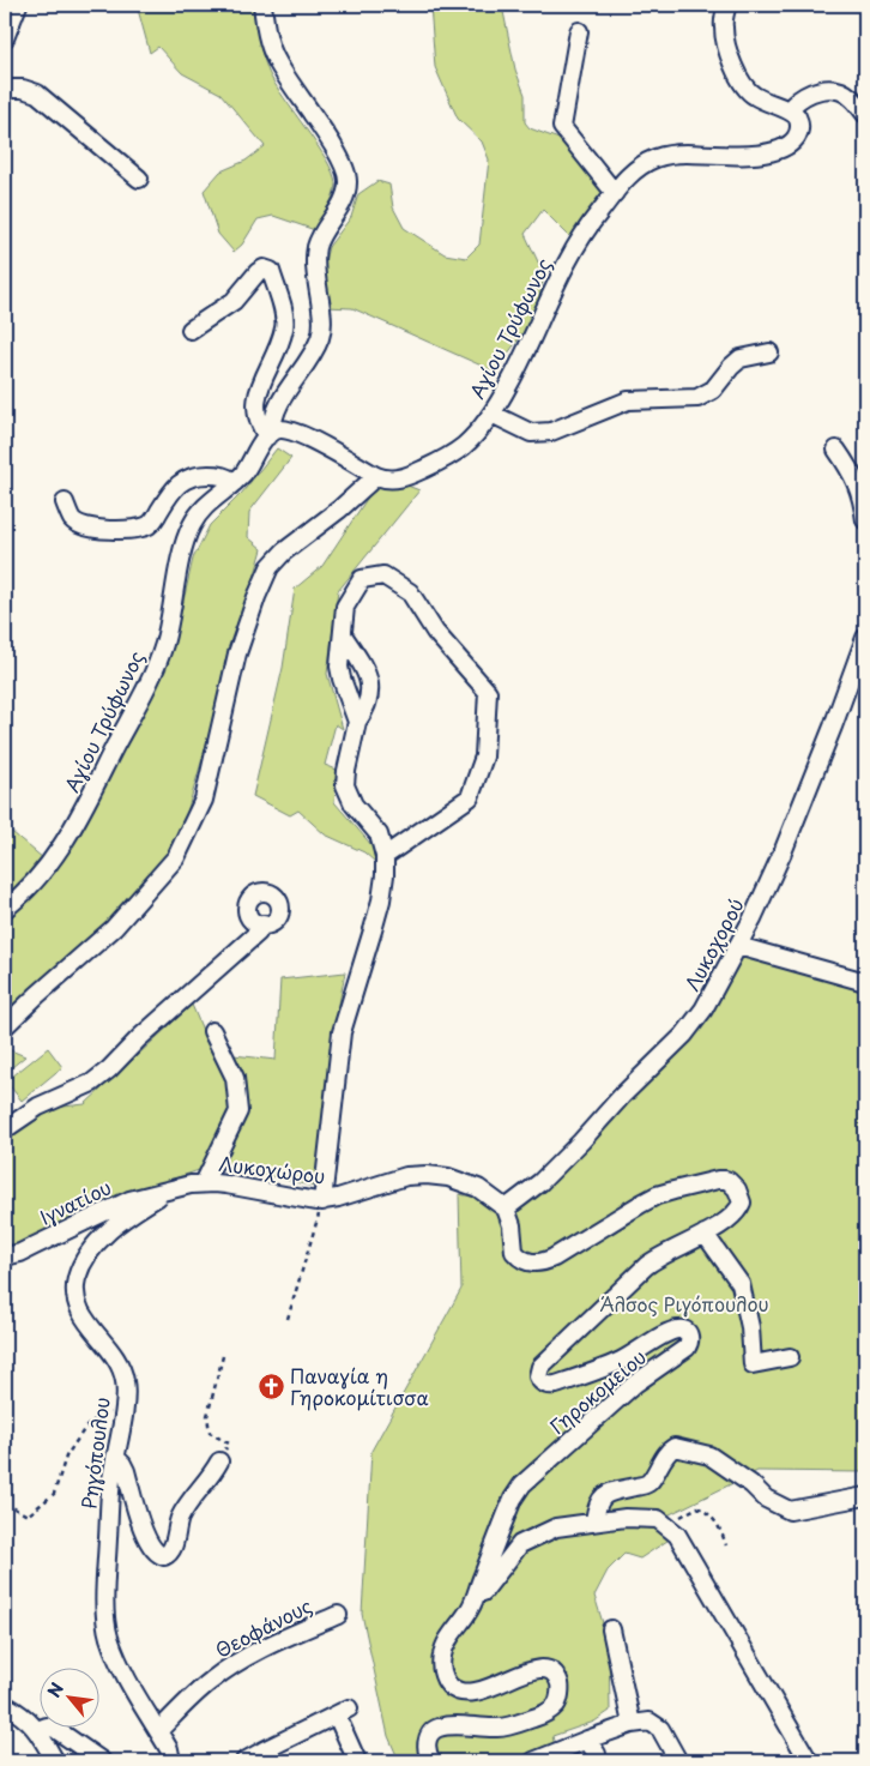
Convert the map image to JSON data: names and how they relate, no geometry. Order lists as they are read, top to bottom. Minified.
{"streets":{"street":["Αγίου Τρύφωνος","Λυκοχορού","Λυκοχώρου","Ιγνατίου","Γηροκομείου","Ρηγόπουλου","Θεοφάνους"]},"crossings":[["Λυκοχορού","Λυκοχώρου"],["Λυκοχορού","Γηροκομείου"],["Λυκοχώρου","Ιγνατίου"],["Λυκοχώρου","Γηροκομείου"],["Λυκοχώρου","Ρηγόπουλου"],["Ιγνατίου","Ρηγόπουλου"],["Ρηγόπουλου","Θεοφάνους"]],"parks":["Άλσος Ριγόπουλου"],"places":{"church":["Παναγία η Γηροκομίτισσα"]},"north":"top left"}
